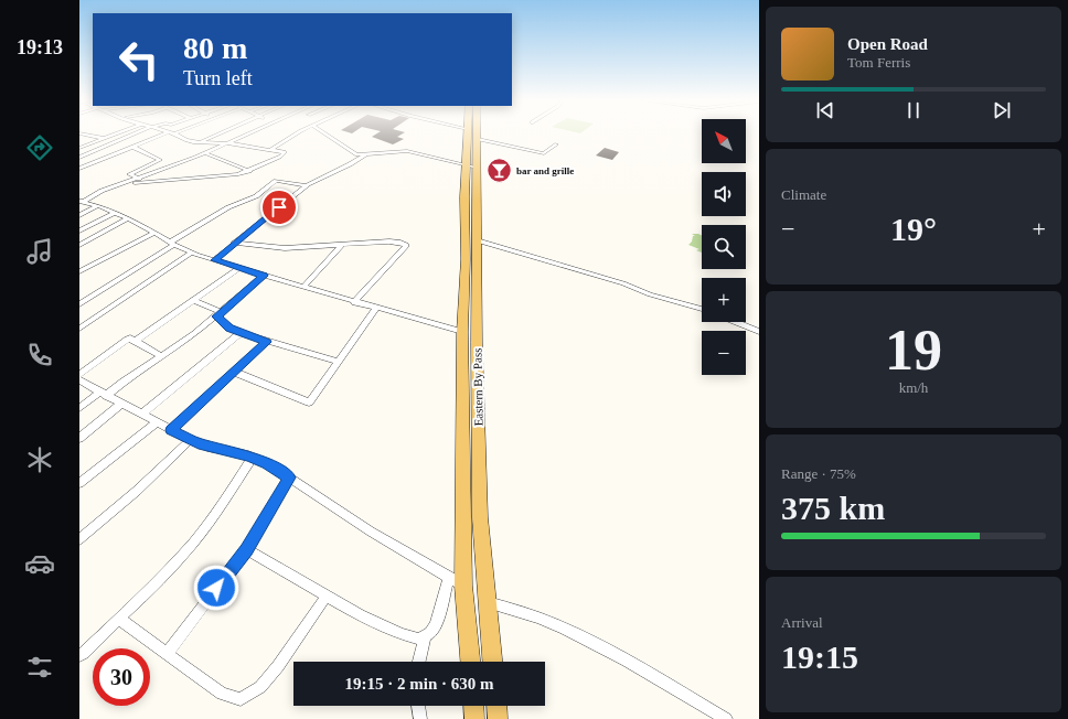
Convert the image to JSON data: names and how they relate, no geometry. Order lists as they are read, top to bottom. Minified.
{"streets":{"main road":["Eastern By Pass"]},"places":{"bar":["bar and grille"]},"north":"top left","page":{"tabs":"19:13","turn":["80 m","Turn left"],"song":["Open Road","Tom Ferris"],"map_buttons":["+","−"],"tile":["Climate",["19","km/h"],["Range · 75%","375 km"],["Arrival","19:15"]],"heat":["−","19°","+"],"limit":"30","trip":"19:15 · 2 min · 630 m"}}
